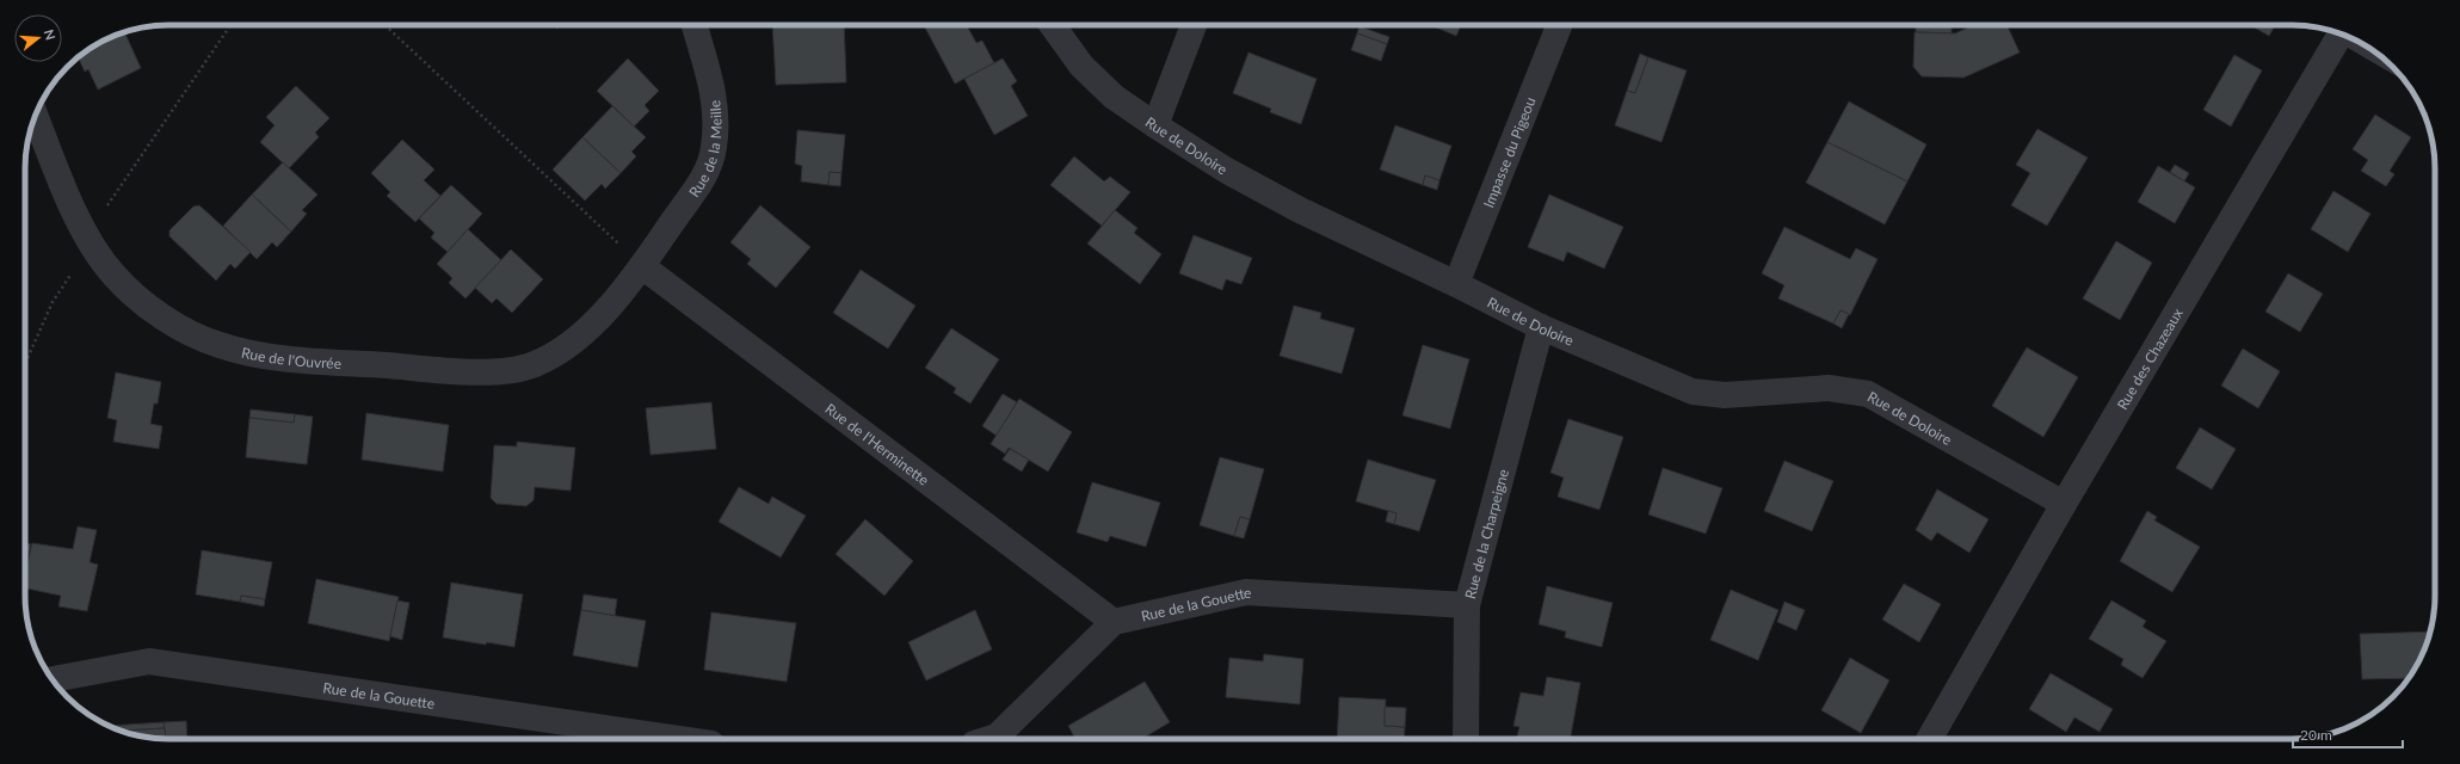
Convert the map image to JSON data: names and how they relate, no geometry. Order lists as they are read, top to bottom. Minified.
{"streets":{"street":["Rue de Doloire","Rue de la Meille","Impasse du Pigeou","Rue de l'Ouvrée","Rue des Chazeaux","Rue de l'Herminette","Rue de la Charpeigne","Rue de la Gouette"]},"crossings":[["Rue de Doloire","Impasse du Pigeou"],["Rue de Doloire","Rue des Chazeaux"],["Rue de Doloire","Rue de la Charpeigne"],["Rue de la Meille","Rue de l'Ouvrée"],["Rue de la Meille","Rue de l'Herminette"],["Rue de l'Ouvrée","Rue de l'Herminette"],["Rue de l'Herminette","Rue de la Gouette"],["Rue de la Charpeigne","Rue de la Gouette"]],"scale_bar":"20 m","north":"right"}
